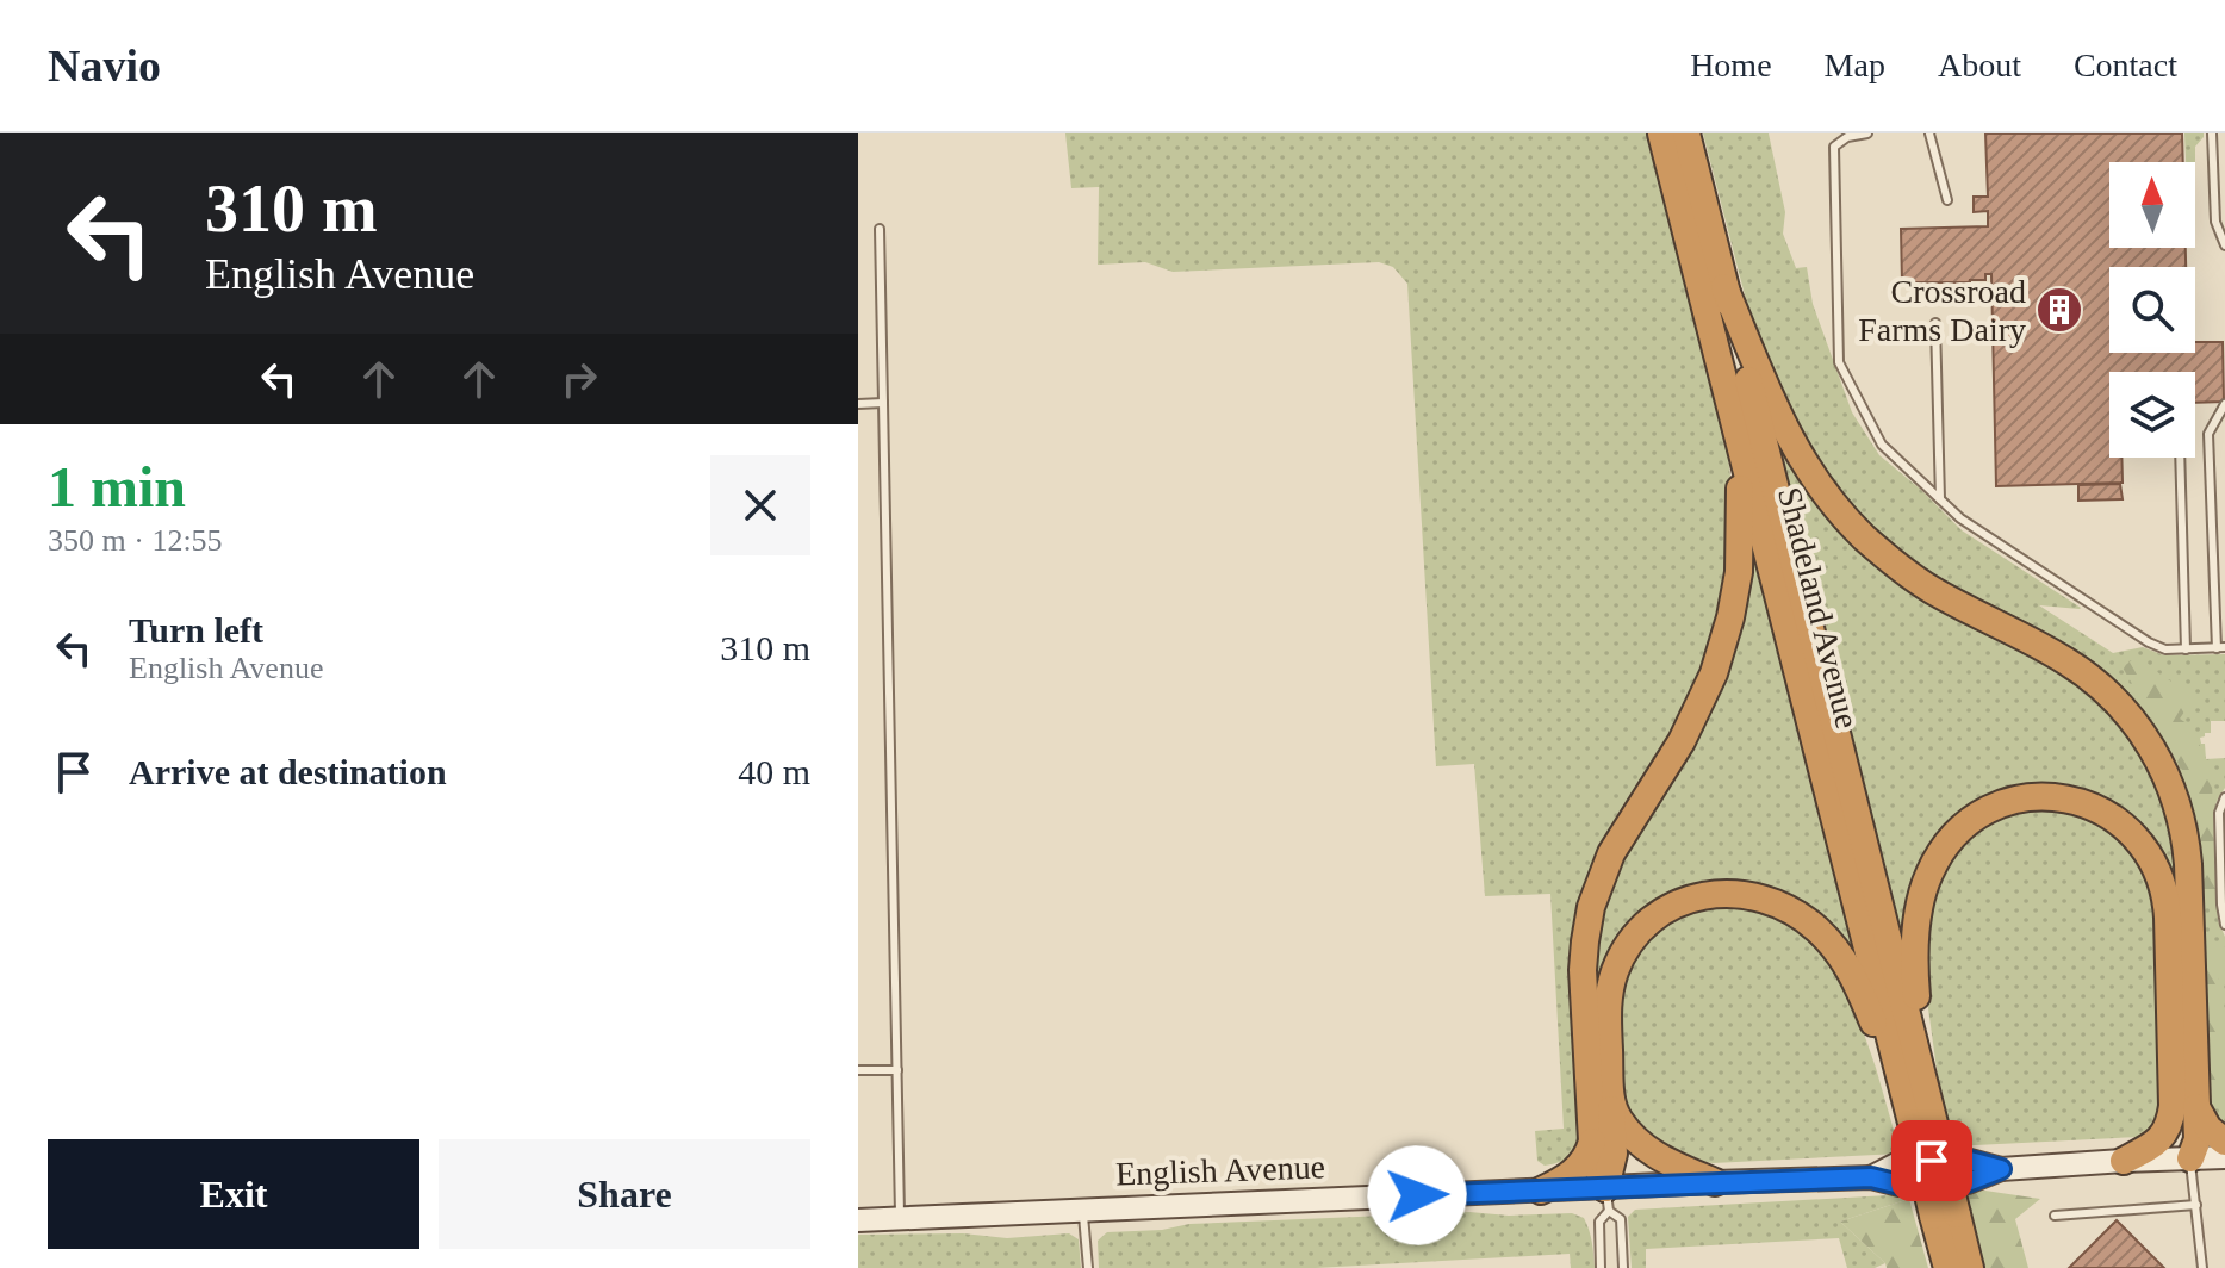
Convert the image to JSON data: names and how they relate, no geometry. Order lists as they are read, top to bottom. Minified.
{"streets":{"highway":["Shadeland Avenue"],"street":["English Avenue"]},"places":{"building":["Crossroad Farms Dairy"]},"north":"top","page":{"header":"Navio","nav":["Home","Map","About","Contact"],"turn":["310 m","English Avenue"],"heading":["1 min","350 m · 12:55"],"list":[{"name":"Turn left","note":"English Avenue","value":"310 m"},{"name":"Arrive at destination","value":"40 m"}],"buttons":["Exit","Share"]}}
